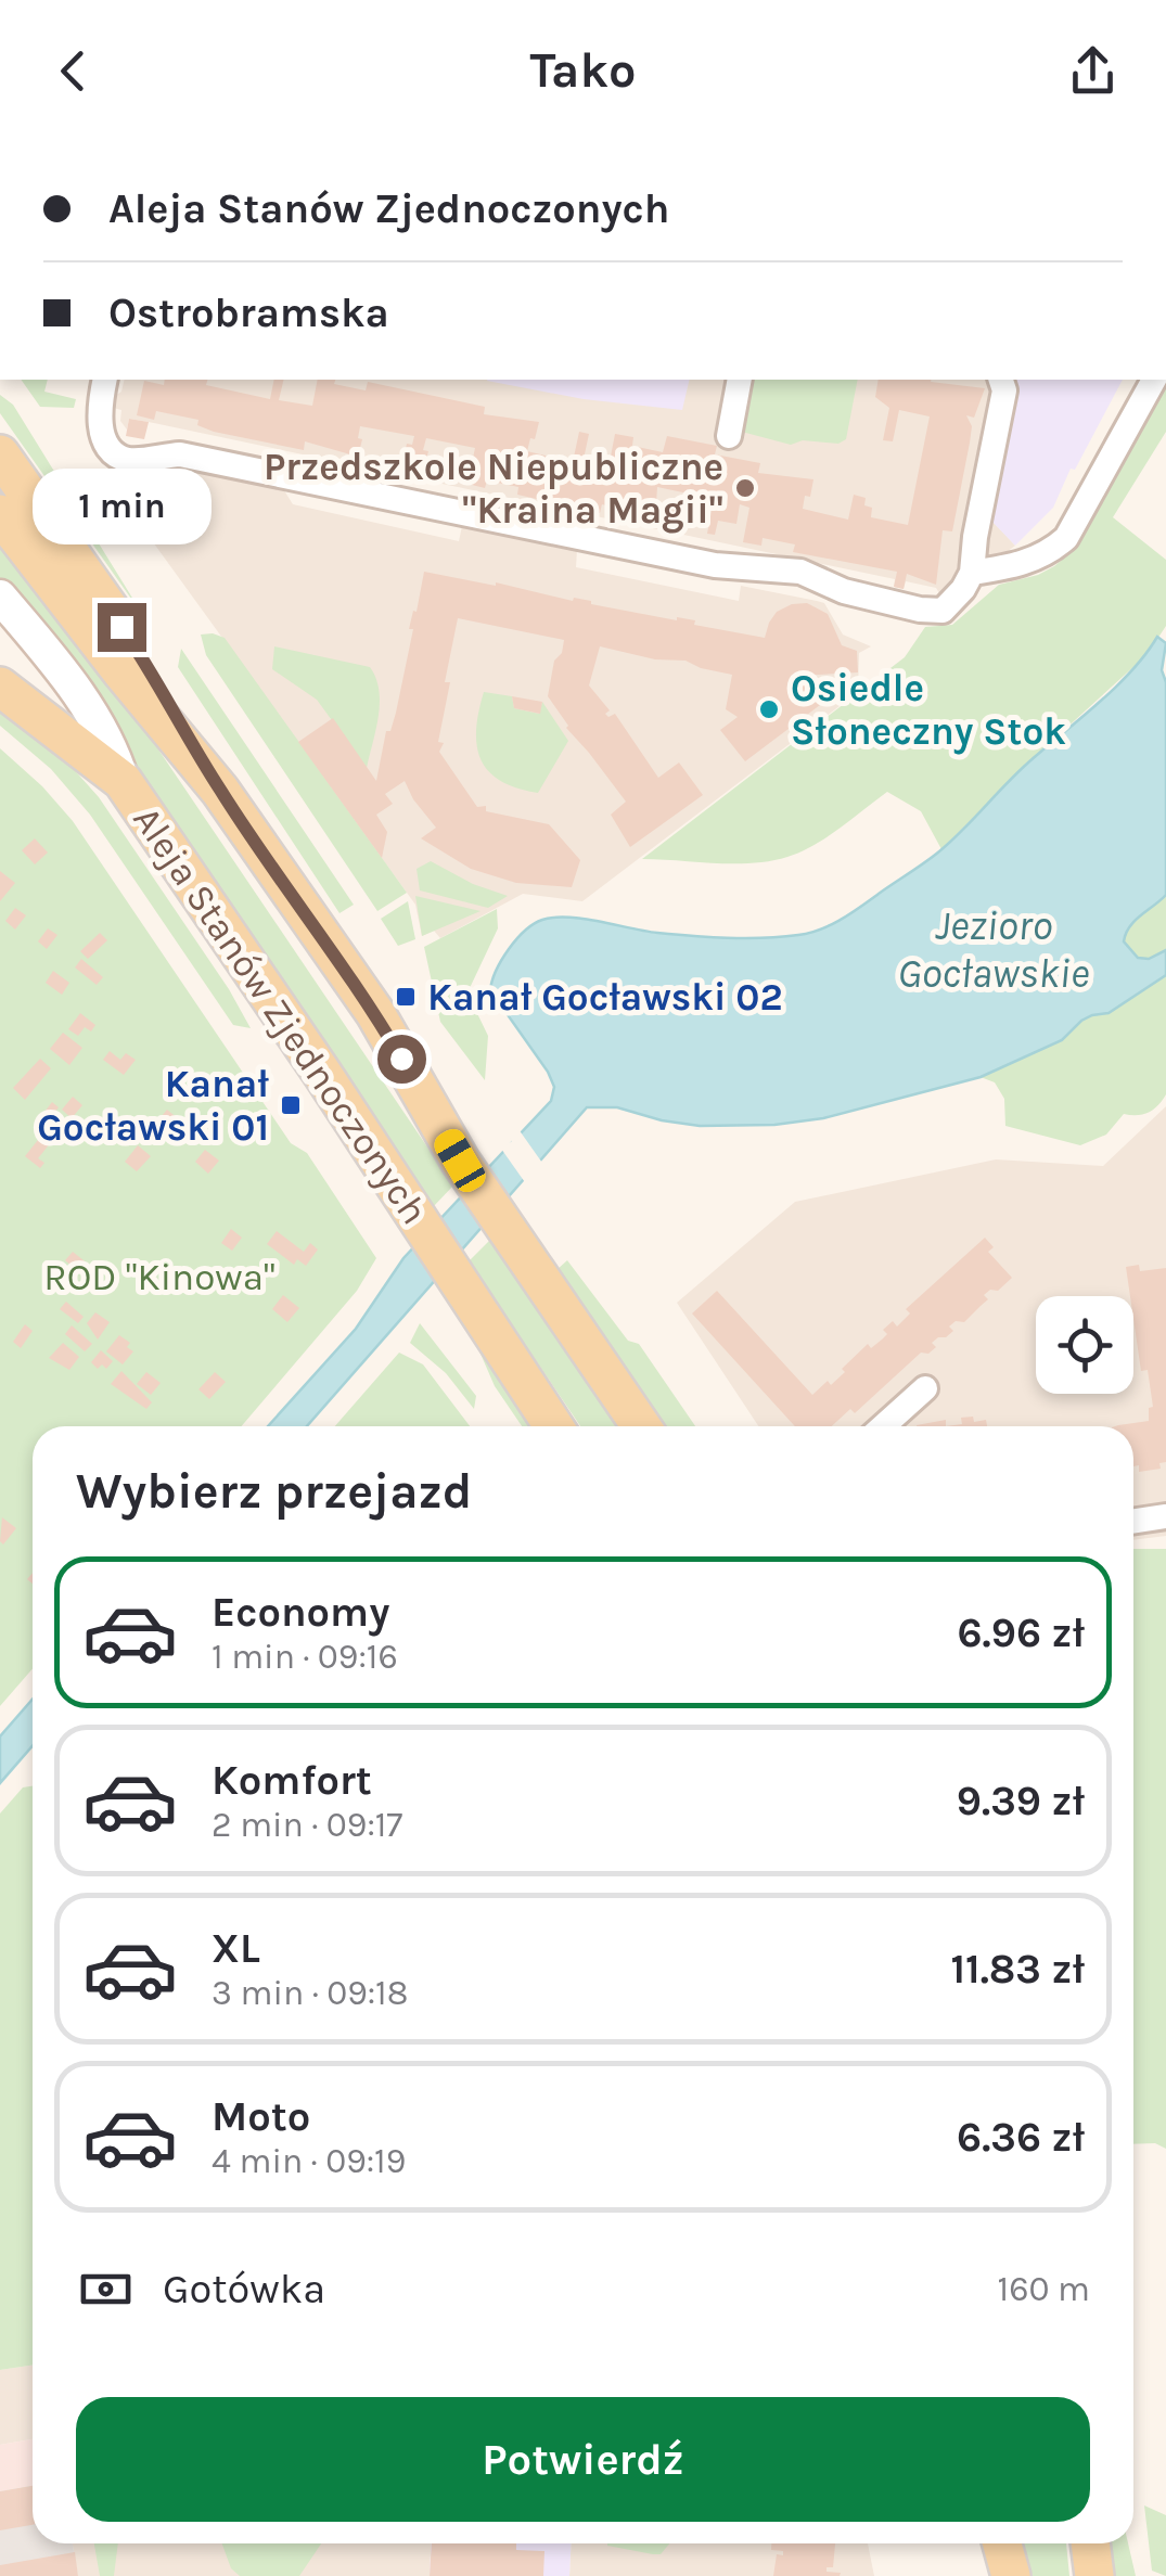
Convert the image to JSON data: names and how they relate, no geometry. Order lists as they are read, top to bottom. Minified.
{"streets":{"main road":["Aleja Stanów Zjednoczonych"]},"water":["Jezioro Gocławskie"],"parks":["ROD \"Kinowa\""],"places":{"other":["Przedszkole Niepubliczne \"Kraina Magii\"","Osiedle Słoneczny Stok"],"transit":["Kanał Gocławski 02","Kanał Gocławski 01"]},"page":{"header":"Tako","banner":["Aleja Stanów Zjednoczonych","Ostrobramska"],"bubble":"1 min","heading":"Wybierz przejazd","list":[{"name":"Economy","note":"1 min · 09:16","value":"6.96 zł"},{"name":"Komfort","note":"2 min · 09:17","value":"9.39 zł"},{"name":"XL","note":"3 min · 09:18","value":"11.83 zł"},{"name":"Moto","note":"4 min · 09:19","value":"6.36 zł"}],"pay":["Gotówka","160 m"],"buttons":"Potwierdź"}}
